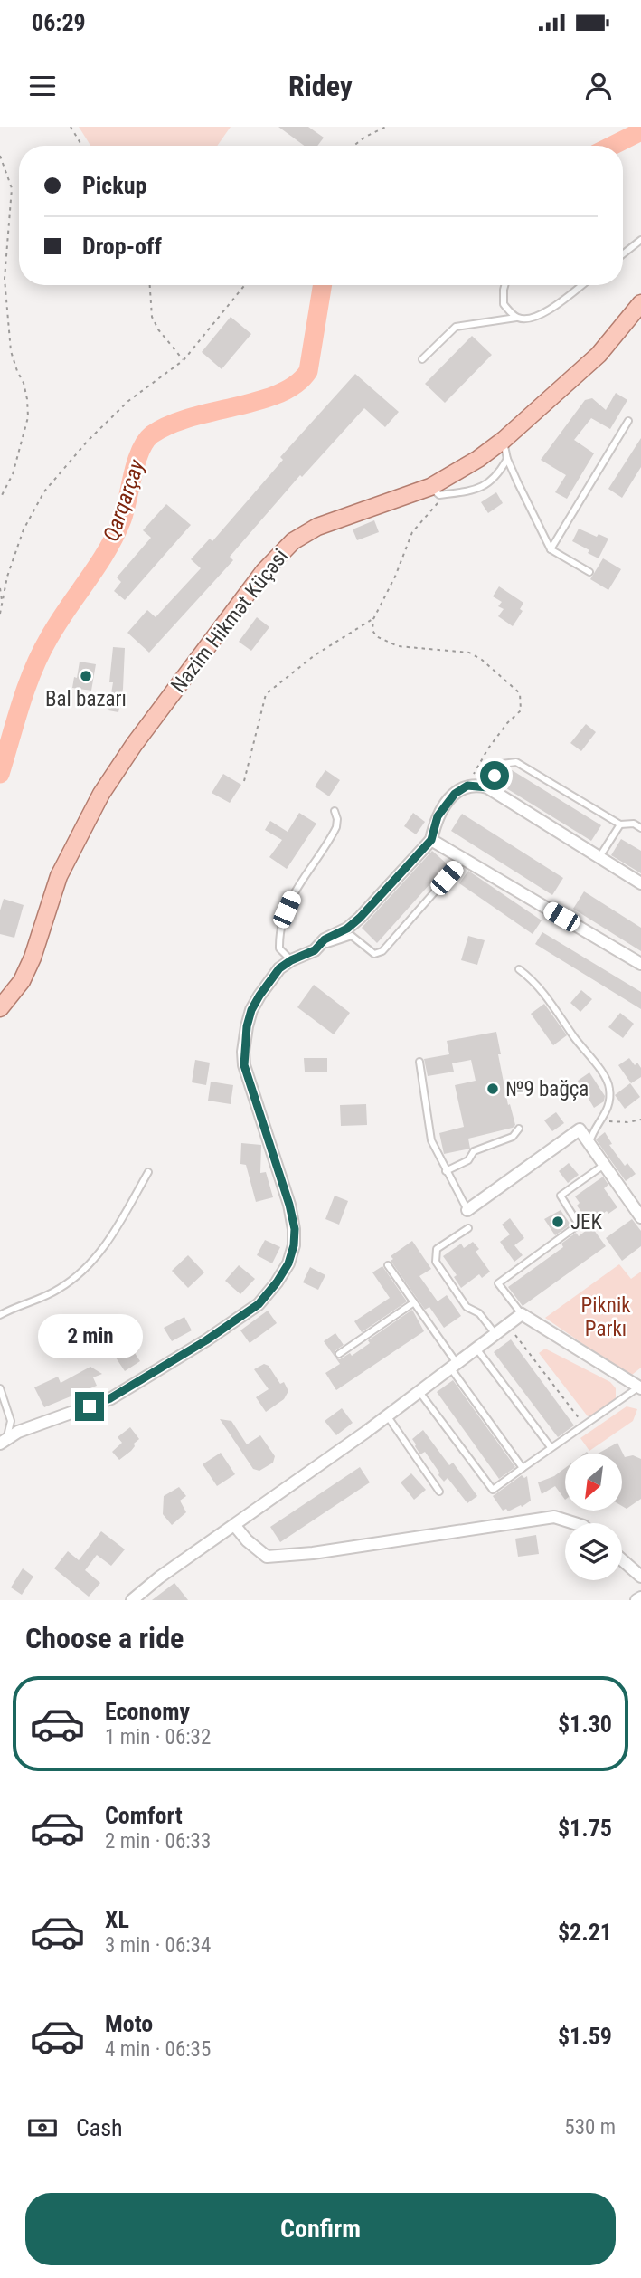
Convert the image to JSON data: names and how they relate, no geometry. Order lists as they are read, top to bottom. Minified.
{"streets":{"main road":["Nazim Hikmət Küçəsi"]},"water":["Qarqarçay"],"parks":["Piknik Parkı"],"places":["Bal bazarı","№9 bağça","JEK"],"north":"bottom left","page":{"status":"06:29","header":"Ridey","banner":["Pickup","Drop-off"],"bubble":"2 min","heading":"Choose a ride","list":[{"name":"Economy","note":"1 min · 06:32","value":"$1.30"},{"name":"Comfort","note":"2 min · 06:33","value":"$1.75"},{"name":"XL","note":"3 min · 06:34","value":"$2.21"},{"name":"Moto","note":"4 min · 06:35","value":"$1.59"}],"pay":["Cash","530 m"],"buttons":"Confirm"}}
